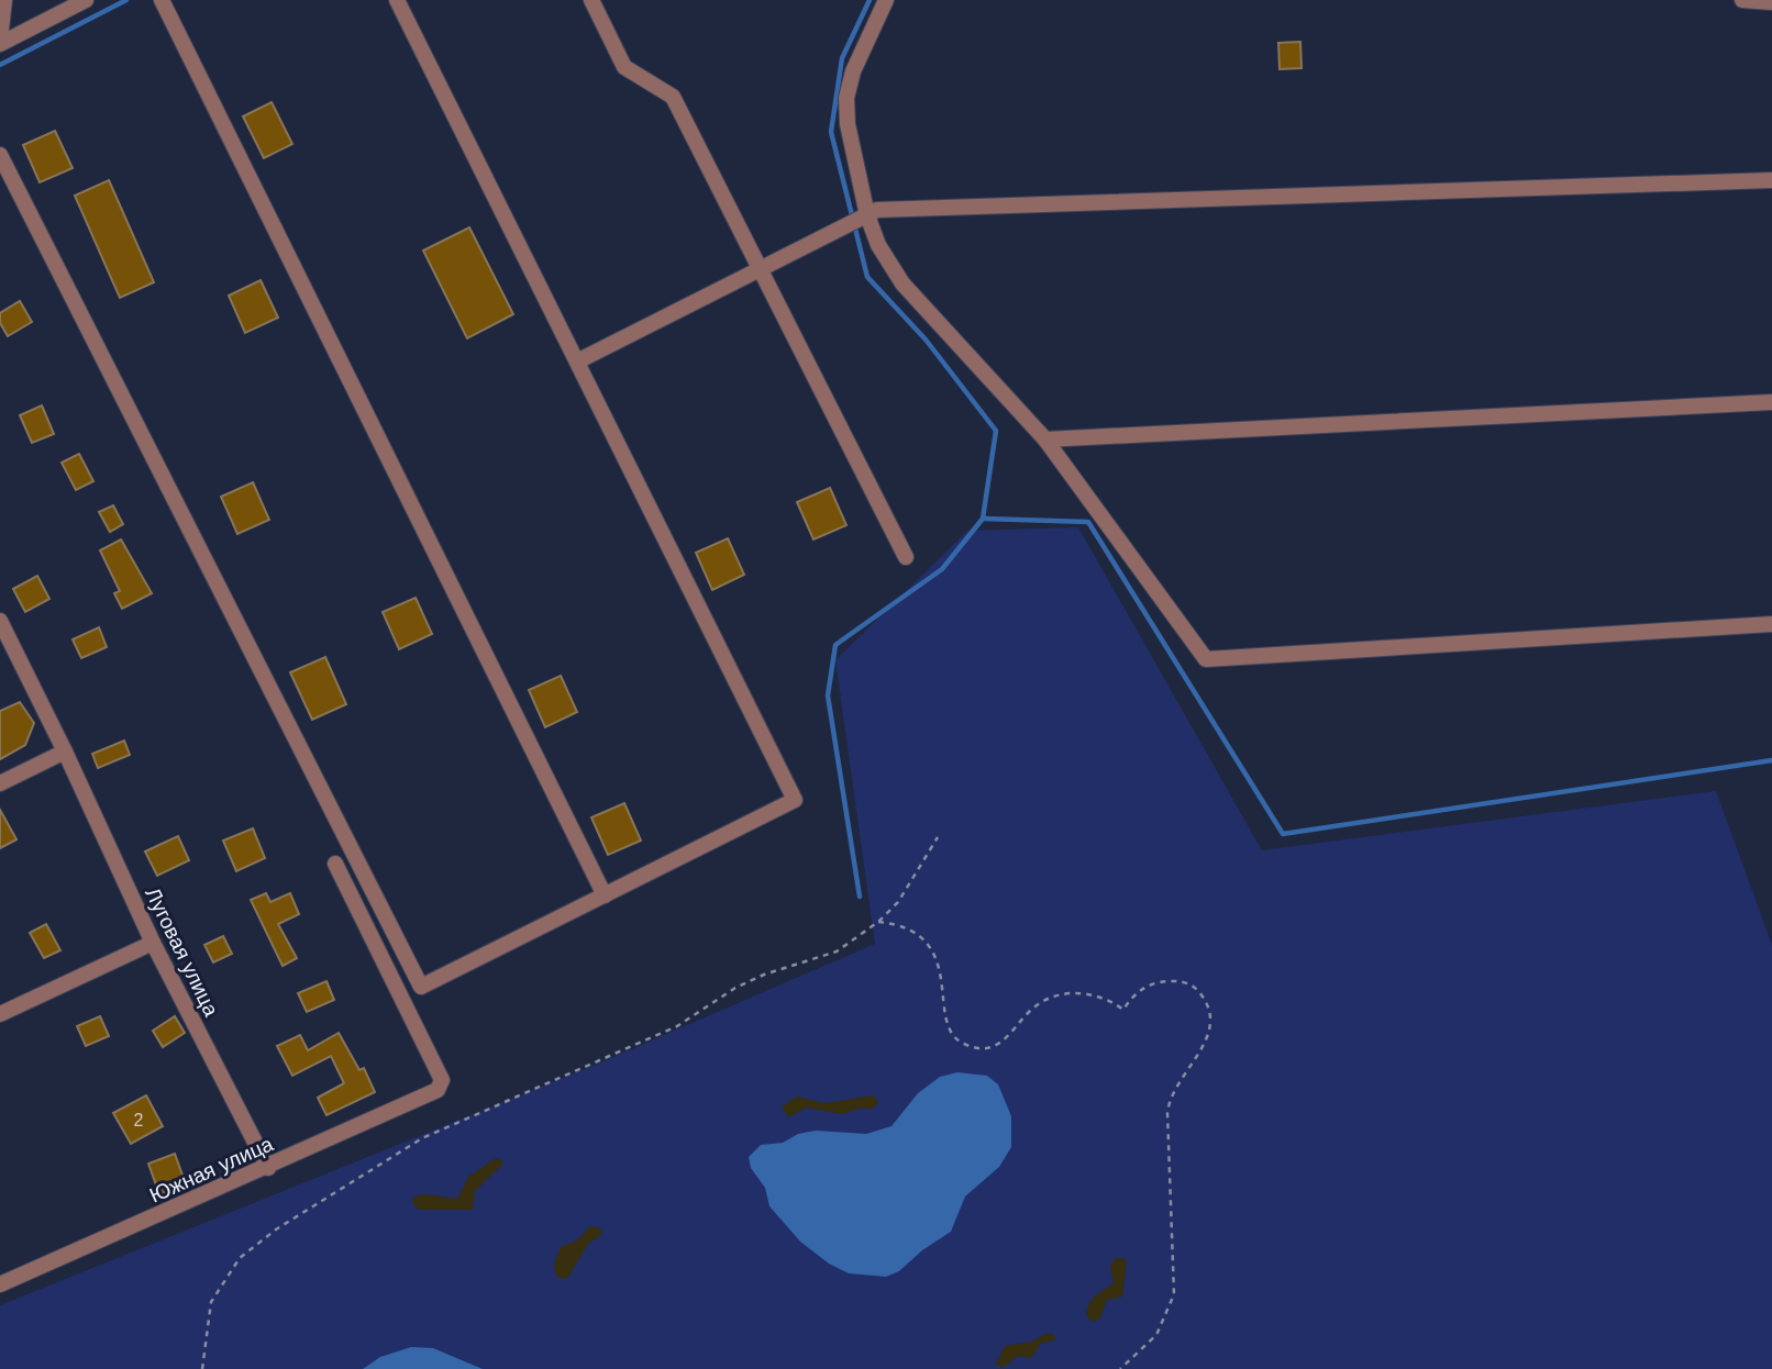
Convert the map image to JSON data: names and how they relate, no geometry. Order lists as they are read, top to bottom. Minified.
{"streets":{"street":["Луговая улица","Южная улица"]},"crossings":[["Луговая улица","Южная улица"]],"house_numbers":["2"]}
